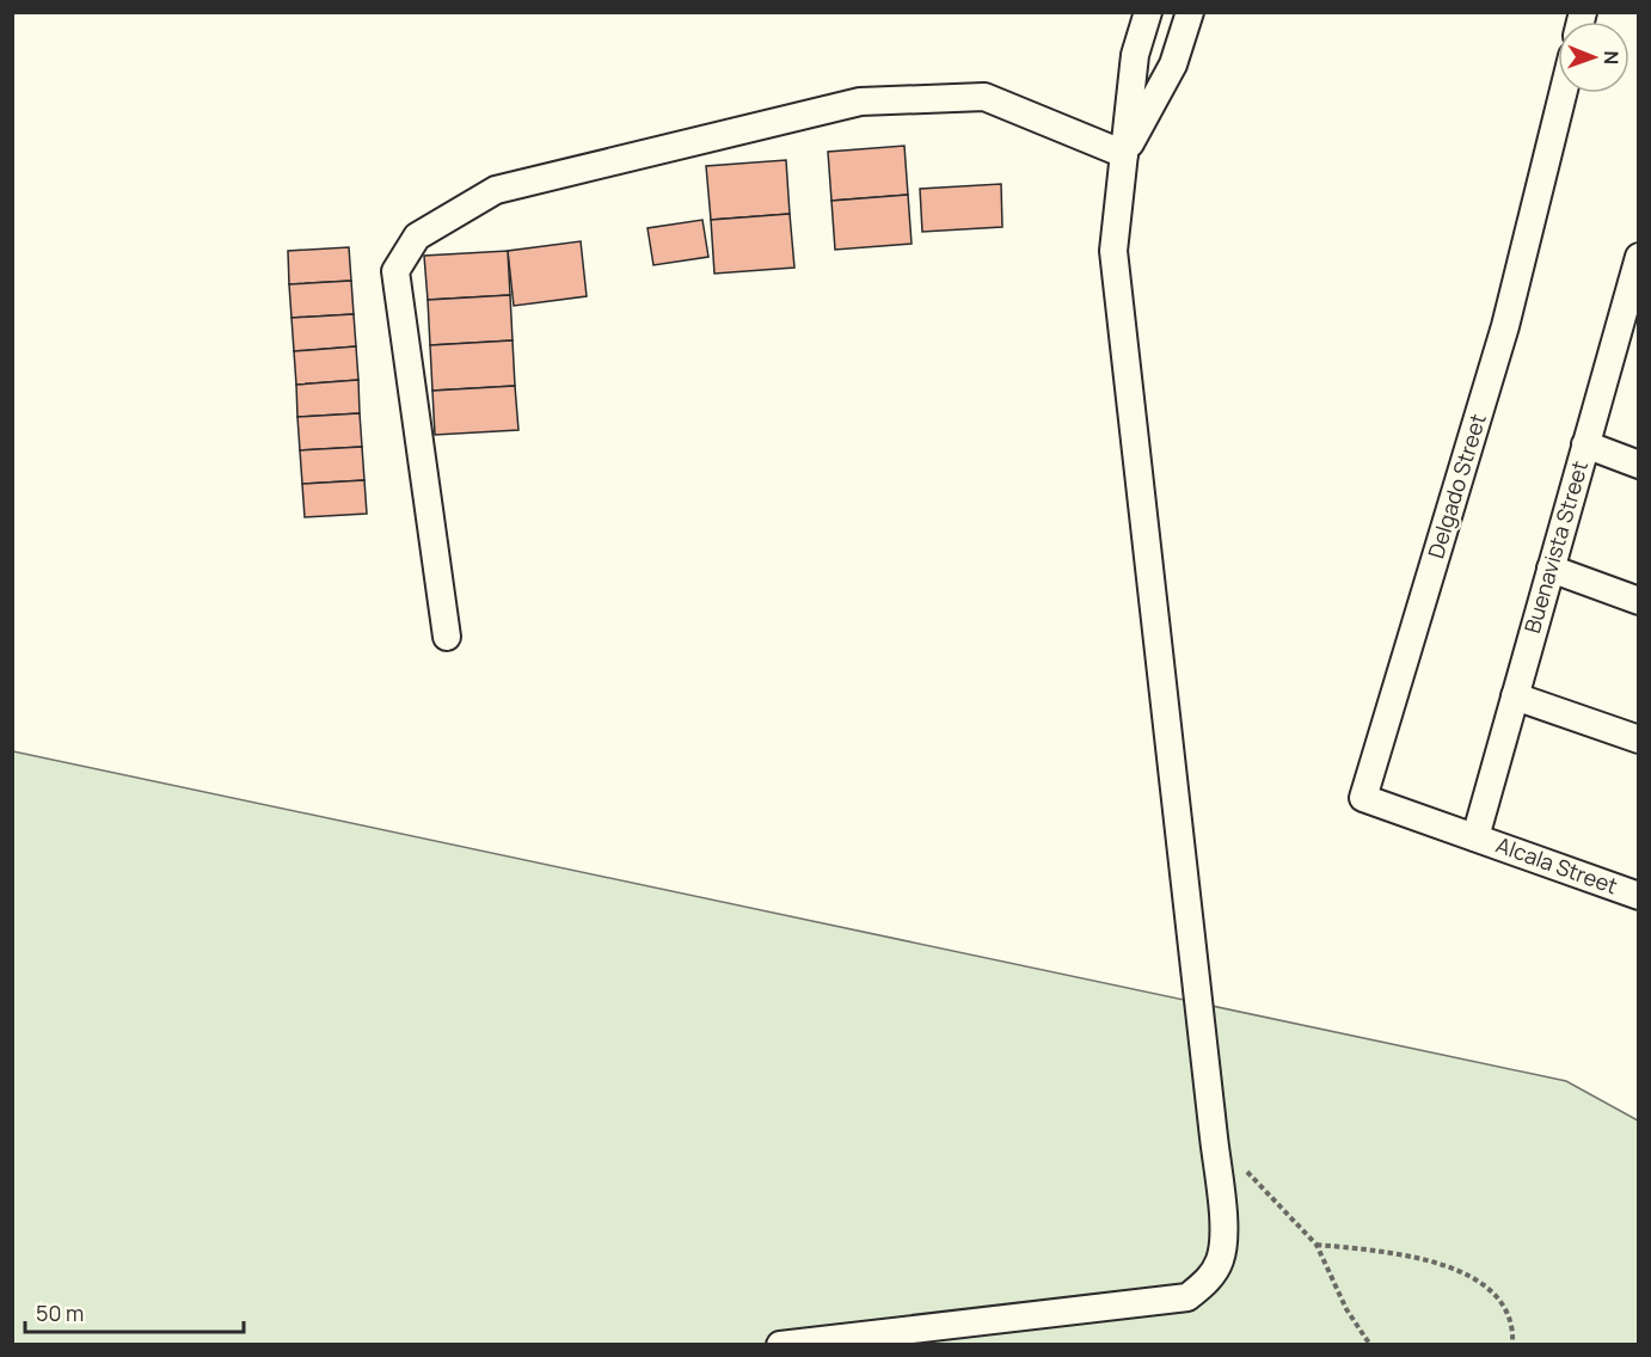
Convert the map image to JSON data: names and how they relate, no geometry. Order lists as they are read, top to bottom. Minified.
{"streets":{"street":["Delgado Street","Buenavista Street","Alcala Street"]},"crossings":[["Delgado Street","Buenavista Street"],["Delgado Street","Alcala Street"],["Buenavista Street","Alcala Street"]],"scale_bar":"50 m","north":"right"}
